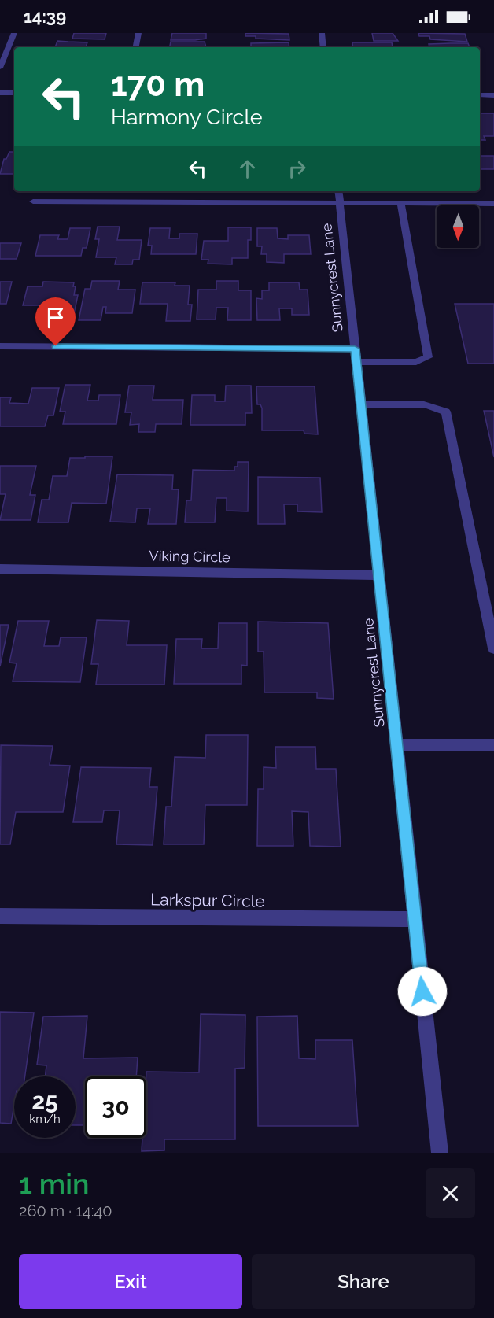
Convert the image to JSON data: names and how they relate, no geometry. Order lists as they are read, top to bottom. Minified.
{"streets":{"street":["Sunnycrest Lane","Viking Circle","Larkspur Circle"]},"crossings":[["Sunnycrest Lane","Viking Circle"],["Sunnycrest Lane","Larkspur Circle"]],"north":"bottom","page":{"status":"14:39","turn":["170 m","Harmony Circle"],"speed":"25 km/h","limit":"30","heading":["1 min","260 m · 14:40"],"buttons":["Exit","Share"]}}
